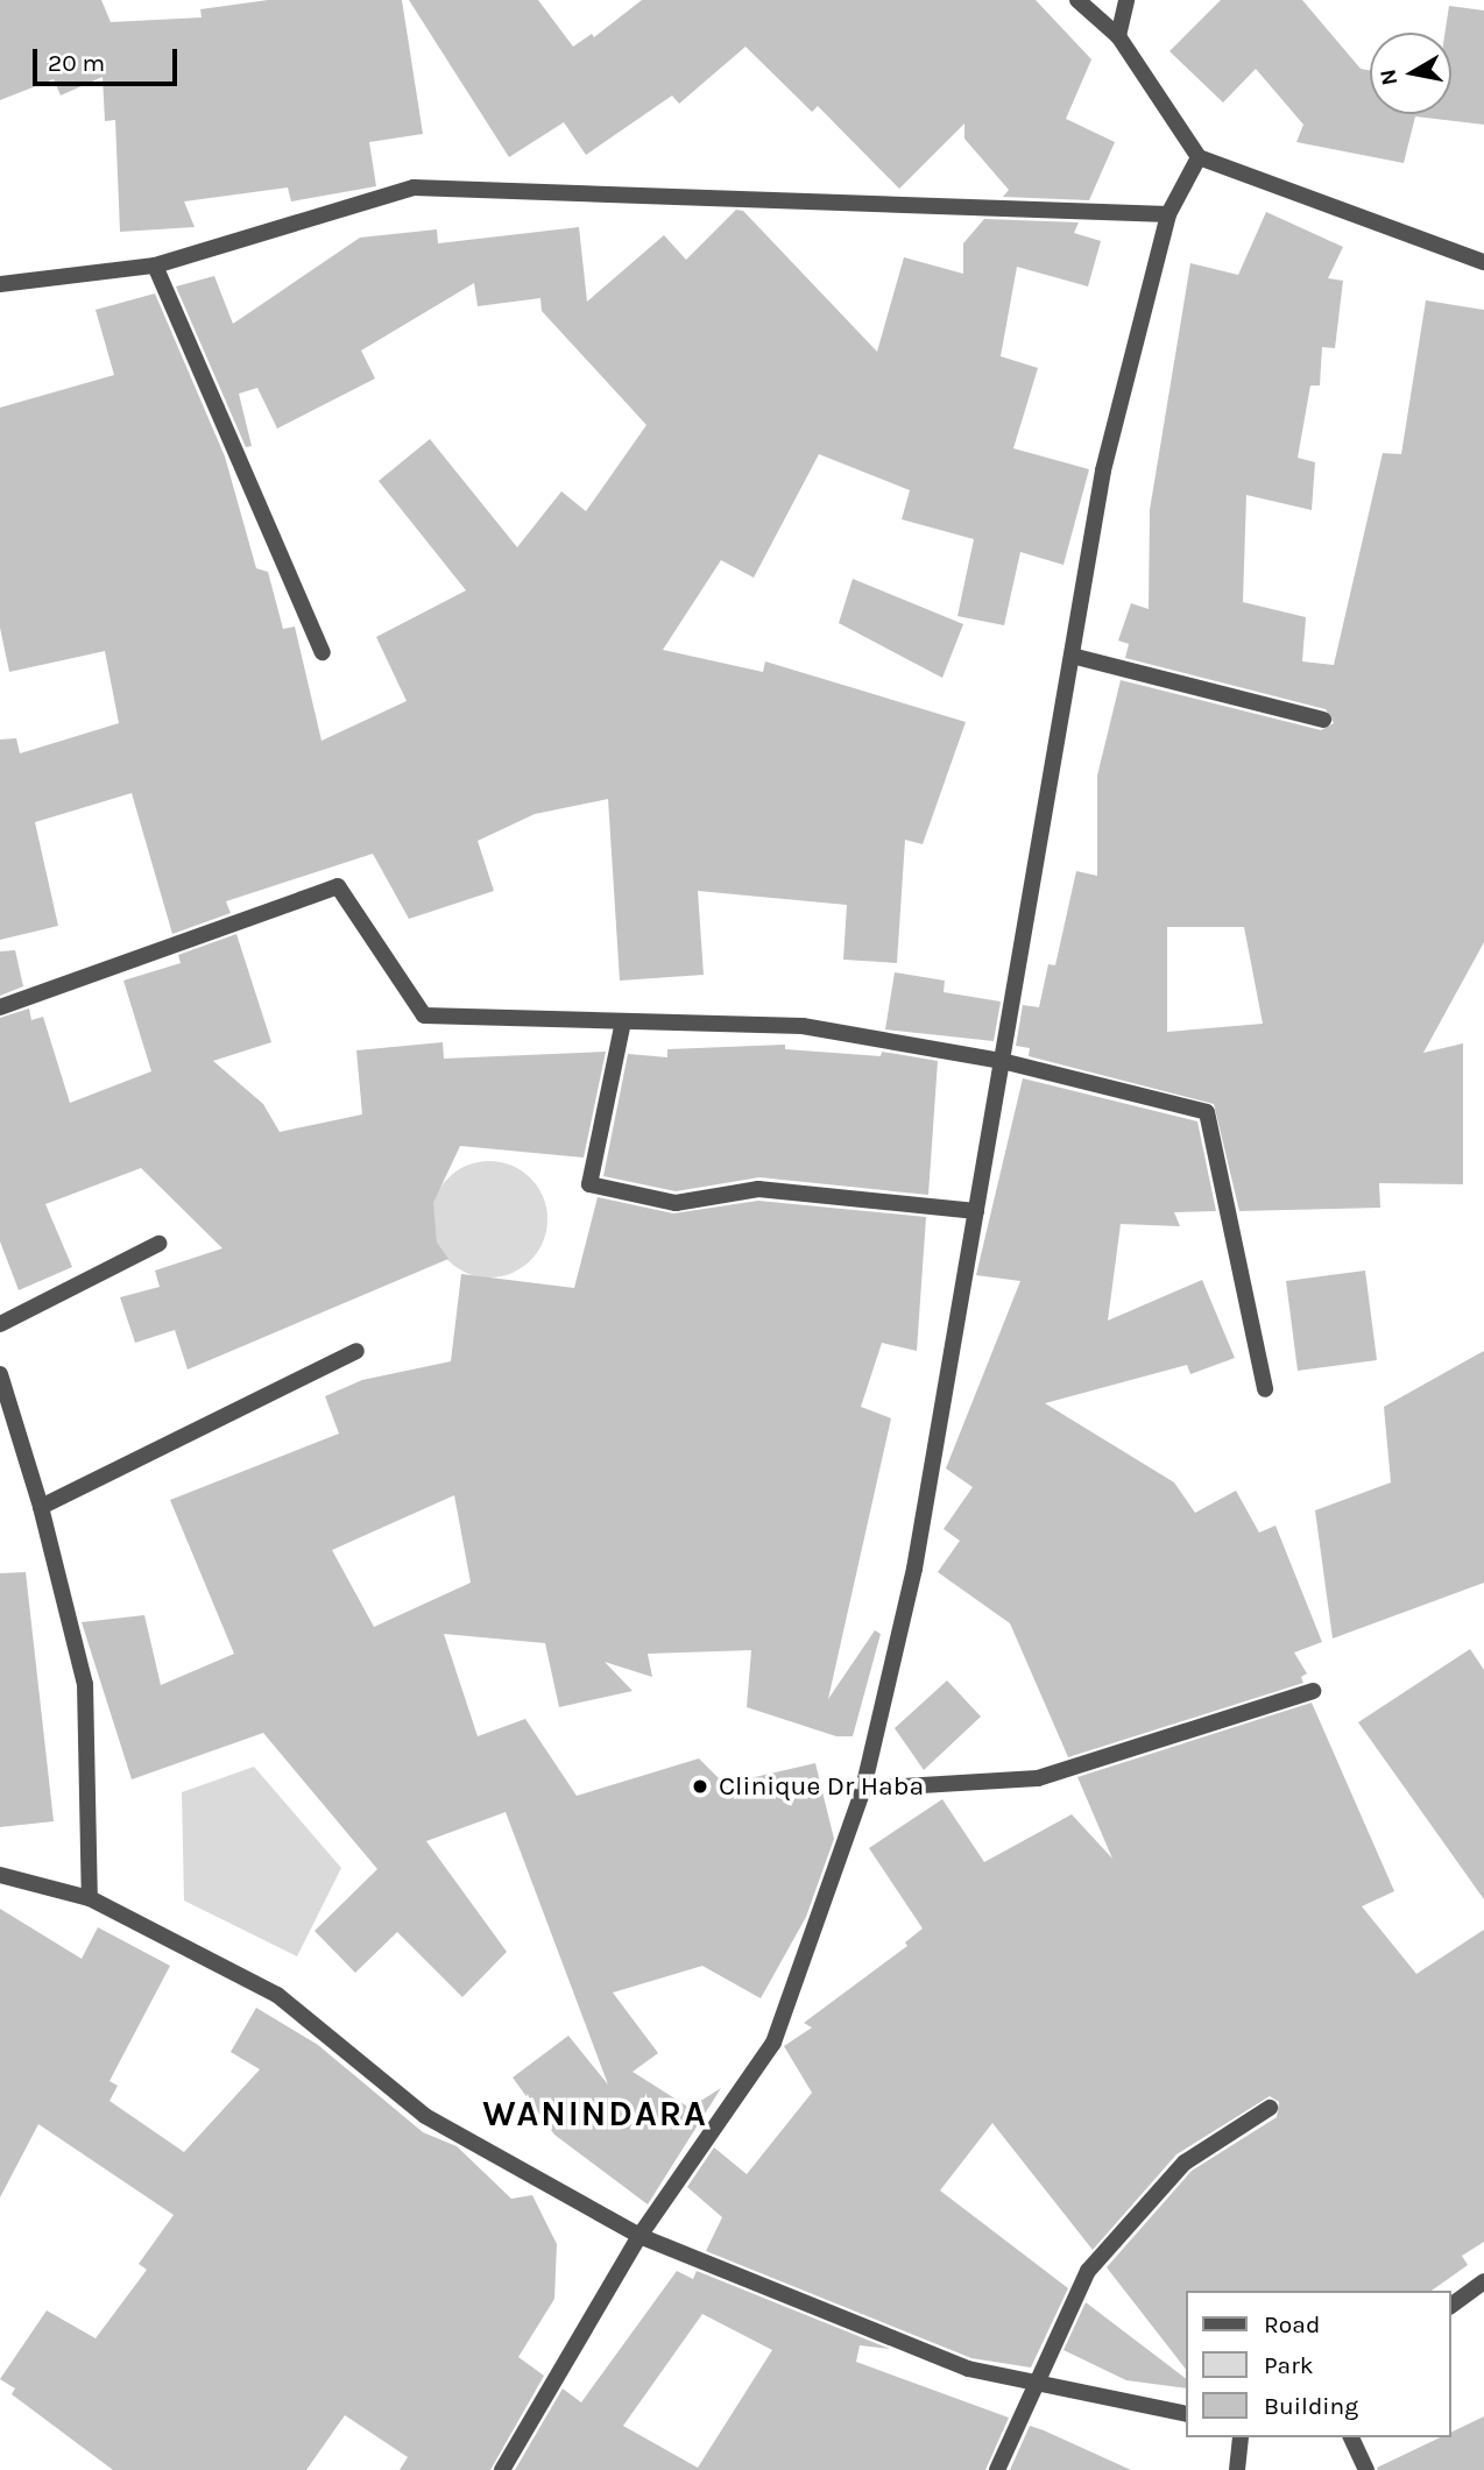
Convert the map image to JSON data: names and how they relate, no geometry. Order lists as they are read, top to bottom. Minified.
{"districts":["WANINDARA"],"places":["Clinique Dr Haba"],"legend":["Road","Park","Building"],"scale_bar":"20 m","north":"left"}
